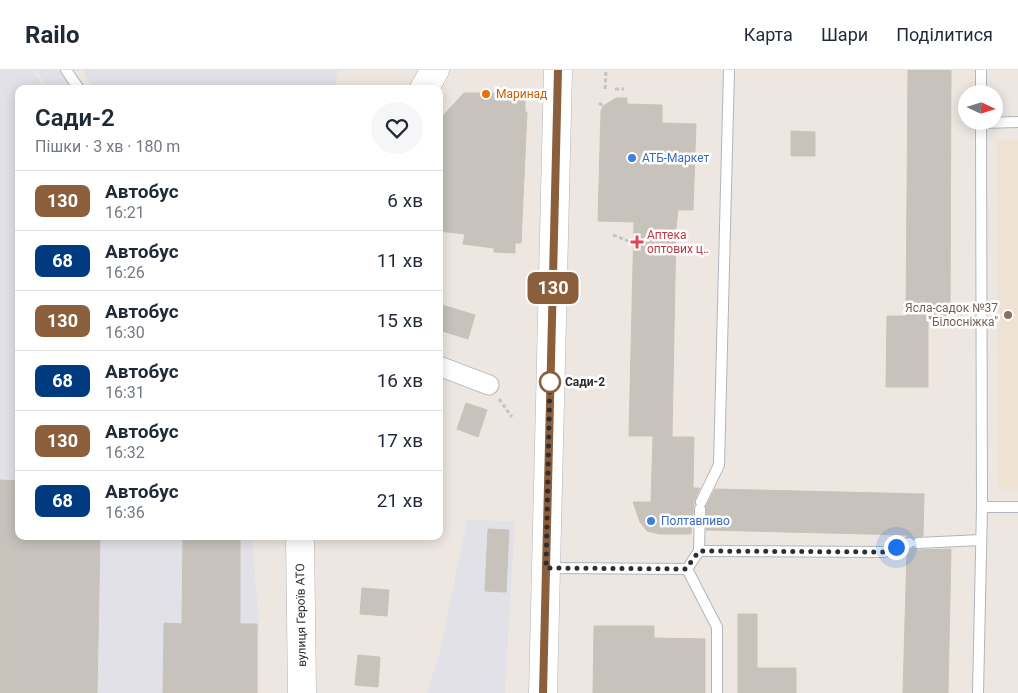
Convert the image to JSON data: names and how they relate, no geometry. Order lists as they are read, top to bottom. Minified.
{"streets":{"street":["вулиця Героїв АТО"]},"places":{"other":["Маринад","АТБ-Маркет","Ясла-садок №37 \"Білосніжка\"","Сади-2","Полтавпиво"],"health":["Аптека оптових ц‥"]},"lines":["bus line 130"],"north":"right","page":{"header":"Railo","nav":["Карта","Шари","Поділитися"],"on_map":"130","heading":["Сади-2","Пішки · 3 хв · 180 m"],"list":[{"mark":"130","name":"Автобус","note":"16:21","value":"6 хв"},{"mark":"68","name":"Автобус","note":"16:26","value":"11 хв"},{"mark":"130","name":"Автобус","note":"16:30","value":"15 хв"},{"mark":"68","name":"Автобус","note":"16:31","value":"16 хв"},{"mark":"130","name":"Автобус","note":"16:32","value":"17 хв"},{"mark":"68","name":"Автобус","note":"16:36","value":"21 хв"}]}}
